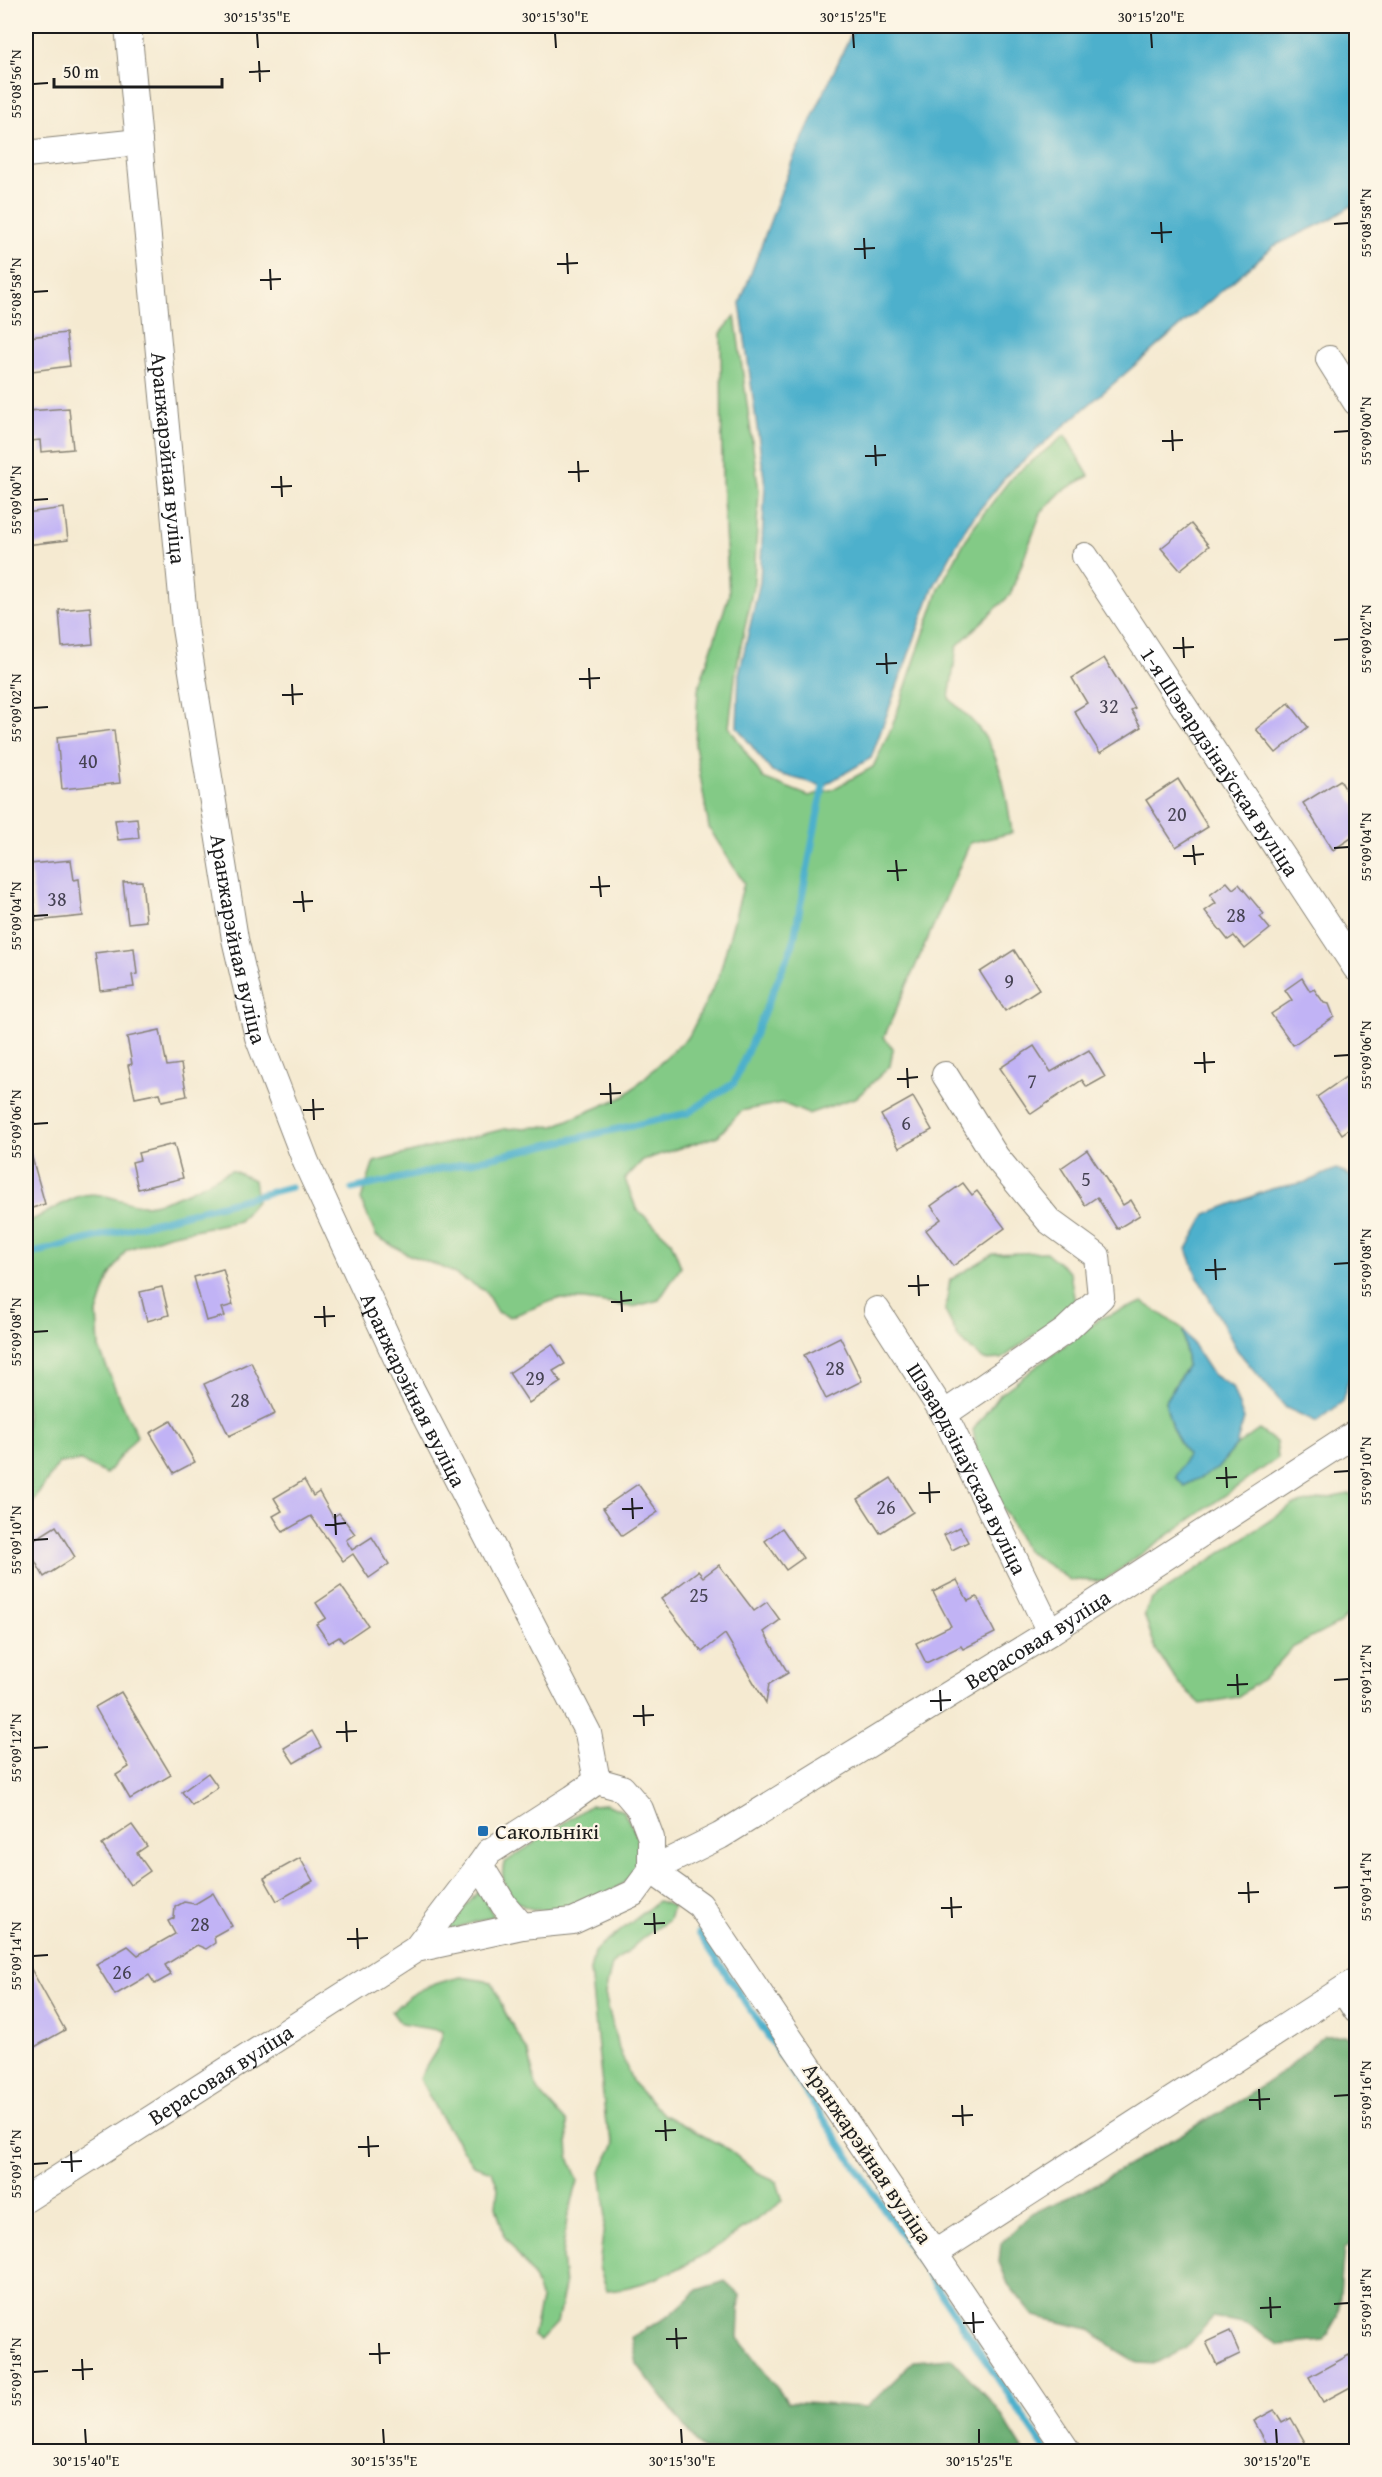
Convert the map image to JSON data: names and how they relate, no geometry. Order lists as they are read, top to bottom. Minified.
{"streets":{"street":["Аранжарэйная вуліца","1-я Шэвардзінаўская вуліца","Шэвардзінаўская вуліца","Верасовая вуліца"]},"crossings":[["Аранжарэйная вуліца","Верасовая вуліца"],["Шэвардзінаўская вуліца","Верасовая вуліца"]],"places":{"transit":["Сакольнікі"]},"house_numbers":["32","40","20","38","28","9","7","6","5","28","29","28","26","25","28","26"],"scale_bar":"50 m","coordinates":["30°15'35\"E","30°15'30\"E","30°15'25\"E","30°15'20\"E","55°08'56\"N","55°08'58\"N","55°09'00\"N","55°09'02\"N","55°09'04\"N","55°09'06\"N","55°09'08\"N","55°09'10\"N","55°09'12\"N","55°09'14\"N","55°09'16\"N","55°09'18\"N","30°15'40\"E"]}
